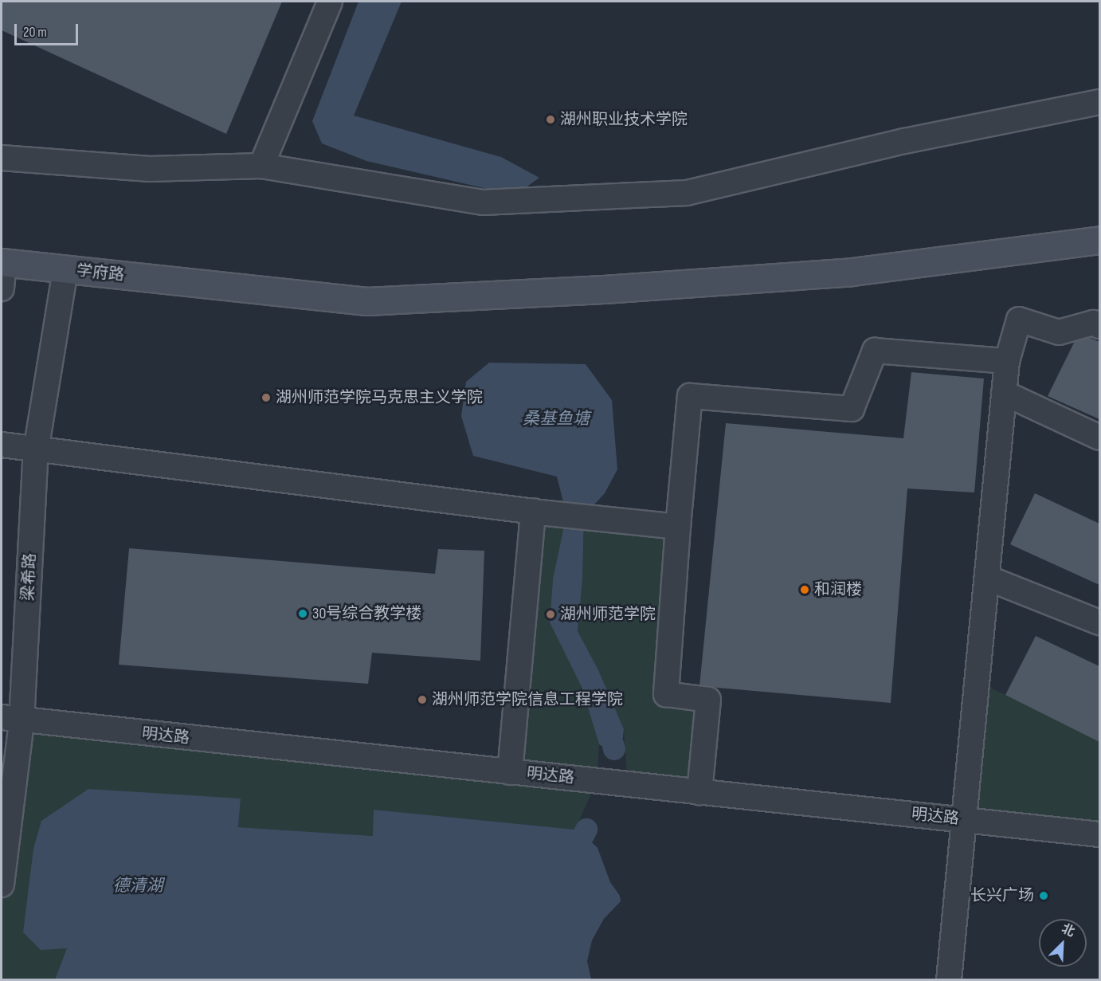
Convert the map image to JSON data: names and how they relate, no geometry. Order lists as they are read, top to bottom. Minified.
{"streets":{"main road":["学府路"],"street":["梁希路","明达路"]},"crossings":[["学府路","梁希路"],["梁希路","明达路"]],"water":["桑基鱼塘","德清湖"],"places":["湖州职业技术学院","湖州师范学院马克思主义学院","和润楼","30号综合教学楼","湖州师范学院","湖州师范学院信息工程学院","长兴广场"],"scale_bar":"20 m","north":"top right"}
